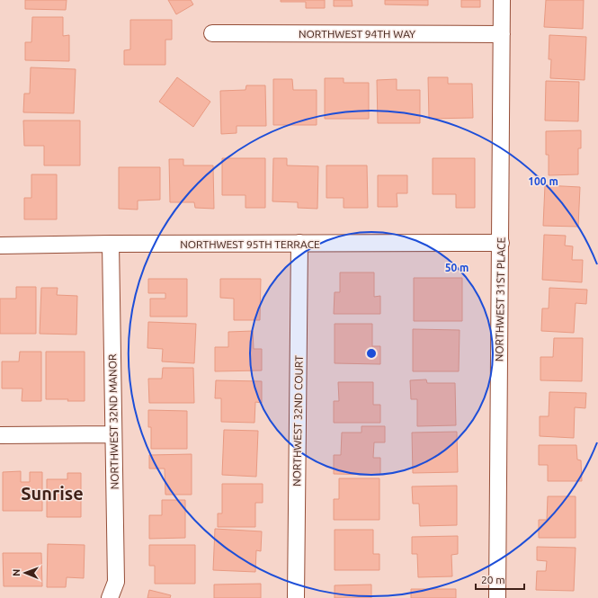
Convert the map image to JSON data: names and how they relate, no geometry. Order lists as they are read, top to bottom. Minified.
{"streets":{"street":["NORTHWEST 94TH WAY","NORTHWEST 95TH TERRACE","NORTHWEST 31ST PLACE","NORTHWEST 32ND COURT","NORTHWEST 32ND MANOR"]},"crossings":[["NORTHWEST 94TH WAY","NORTHWEST 31ST PLACE"],["NORTHWEST 95TH TERRACE","NORTHWEST 31ST PLACE"],["NORTHWEST 95TH TERRACE","NORTHWEST 32ND COURT"],["NORTHWEST 95TH TERRACE","NORTHWEST 32ND MANOR"]],"districts":["Sunrise"],"scale_bar":"20 m","north":"left","rings":["100 m","50 m"]}
